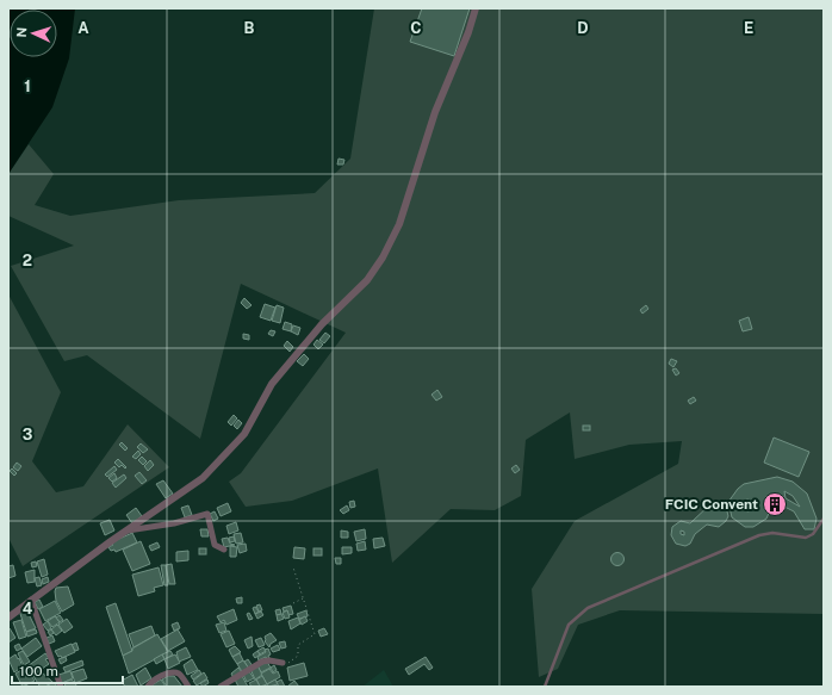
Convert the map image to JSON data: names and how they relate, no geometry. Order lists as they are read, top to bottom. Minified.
{"places":{"building":["FCIC Convent"]},"scale_bar":"100 m","north":"left","grid":{"columns":["A","B","C","D","E"],"rows":["1","2","3","4"]}}
